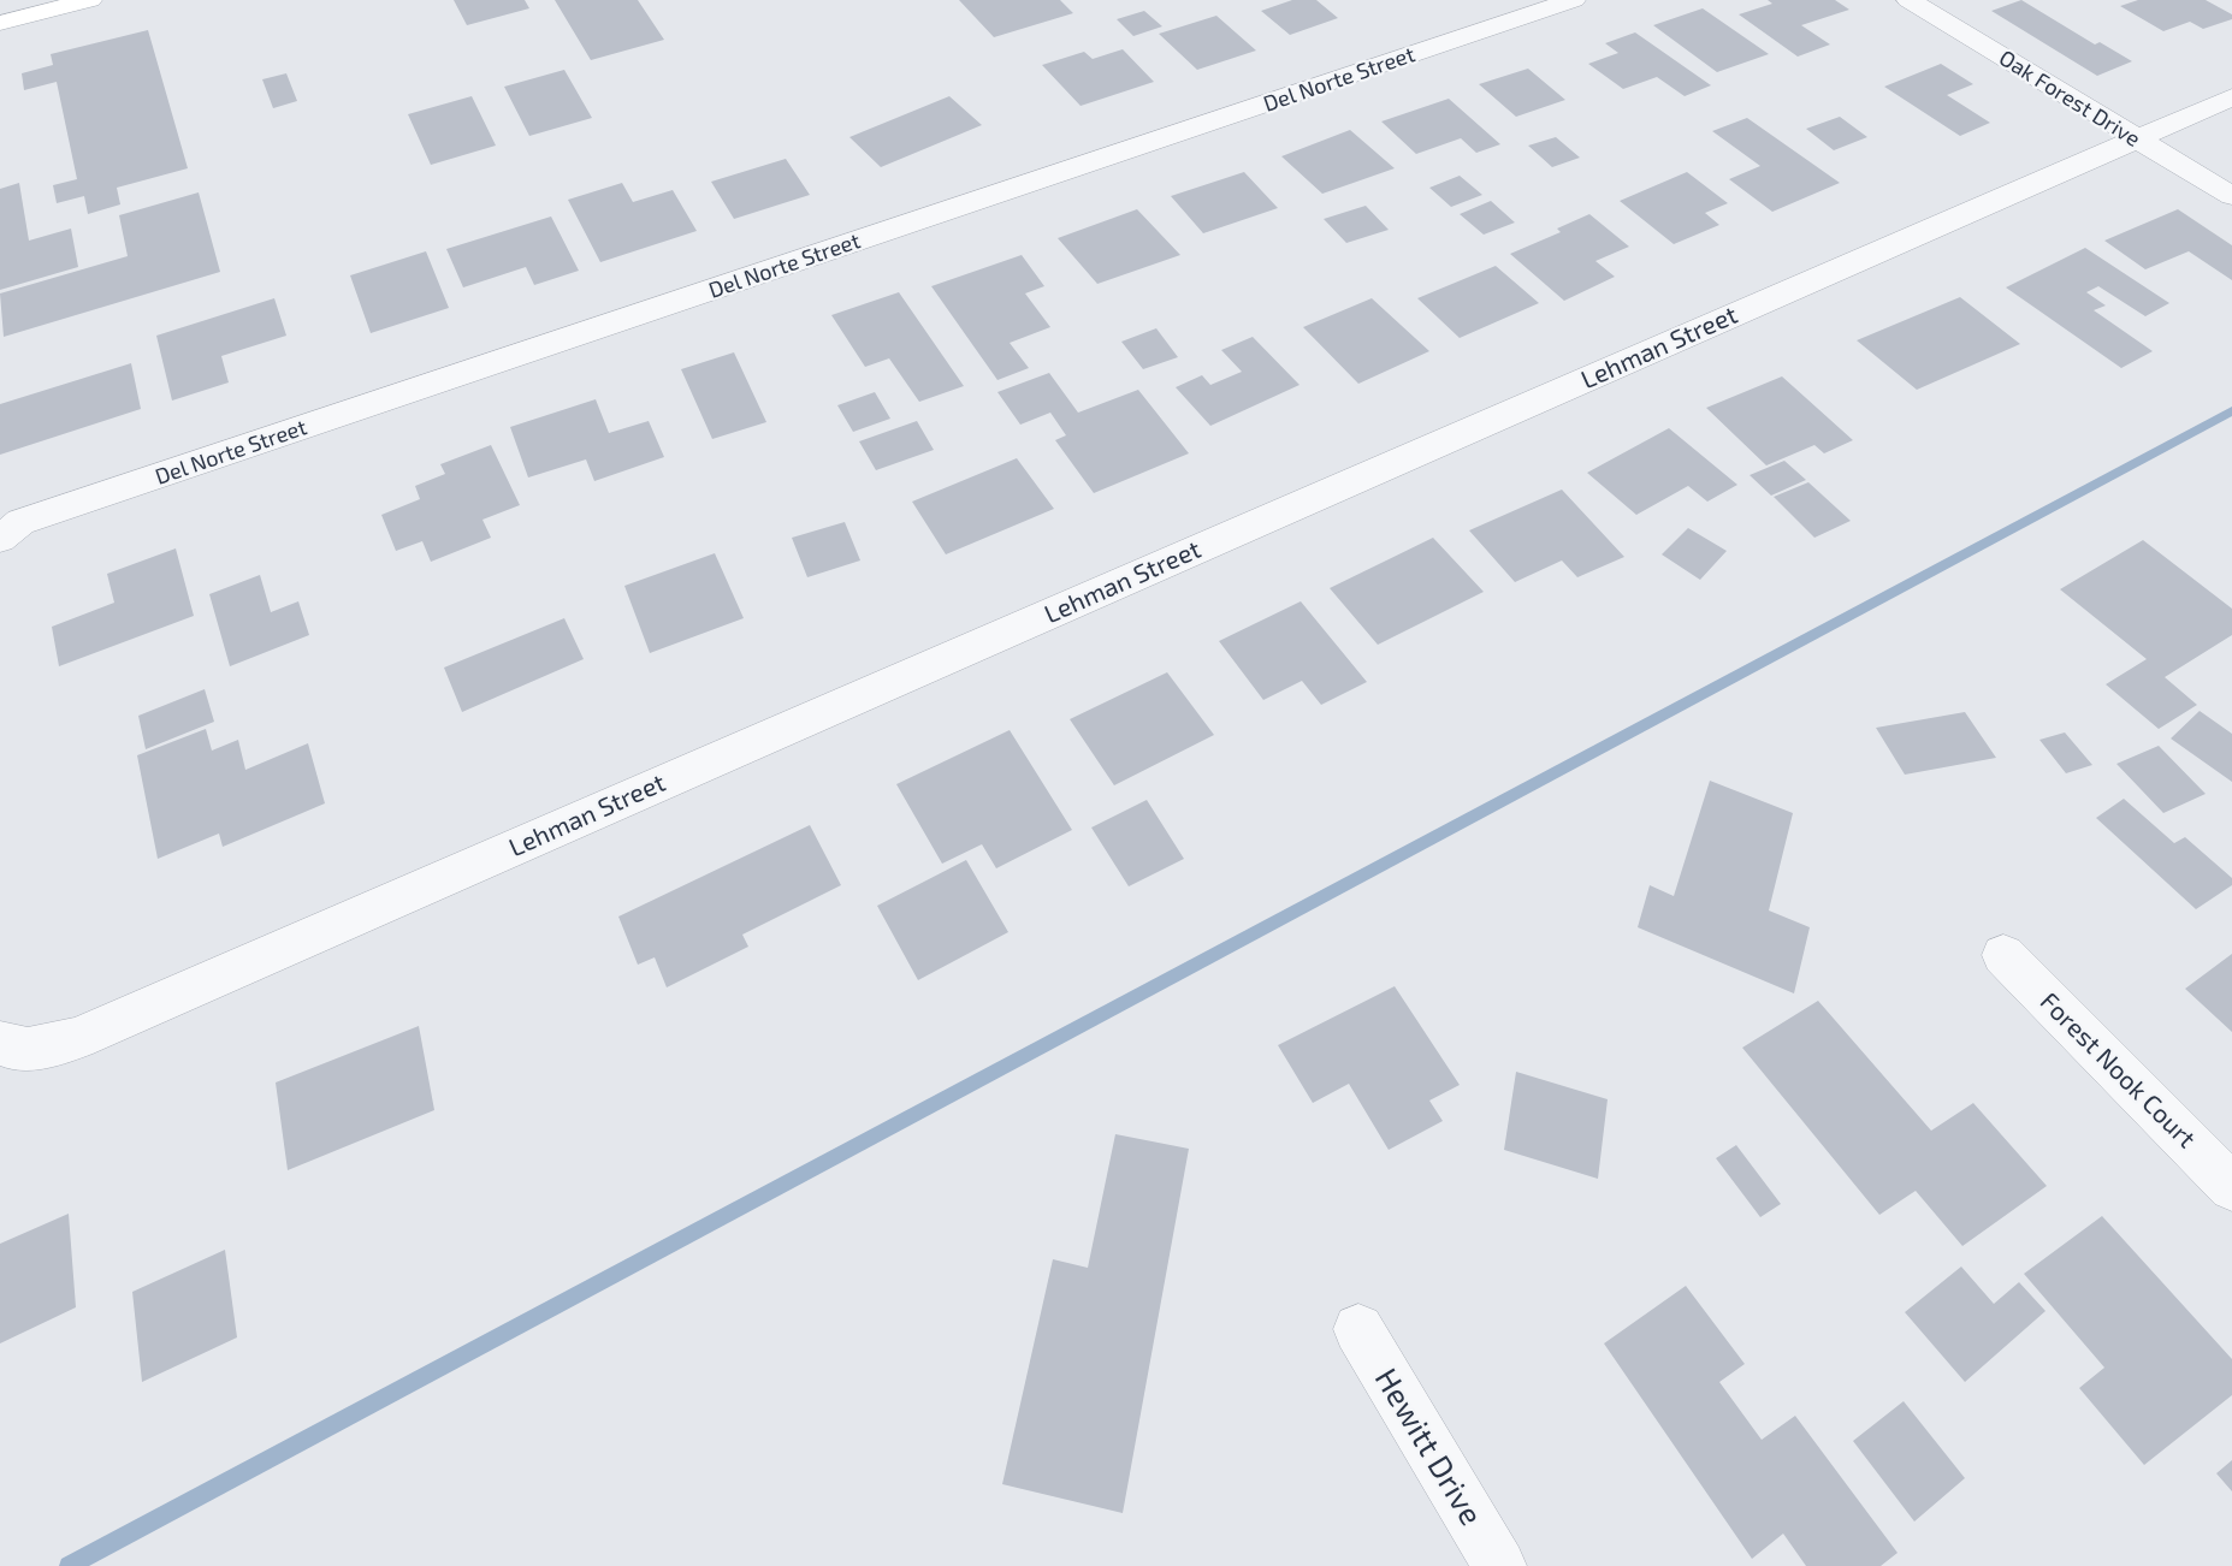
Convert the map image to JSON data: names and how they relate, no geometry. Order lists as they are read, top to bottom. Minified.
{"streets":{"street":["Del Norte Street","Oak Forest Drive","Lehman Street","Forest Nook Court","Hewitt Drive"]},"crossings":[["Oak Forest Drive","Lehman Street"]]}
